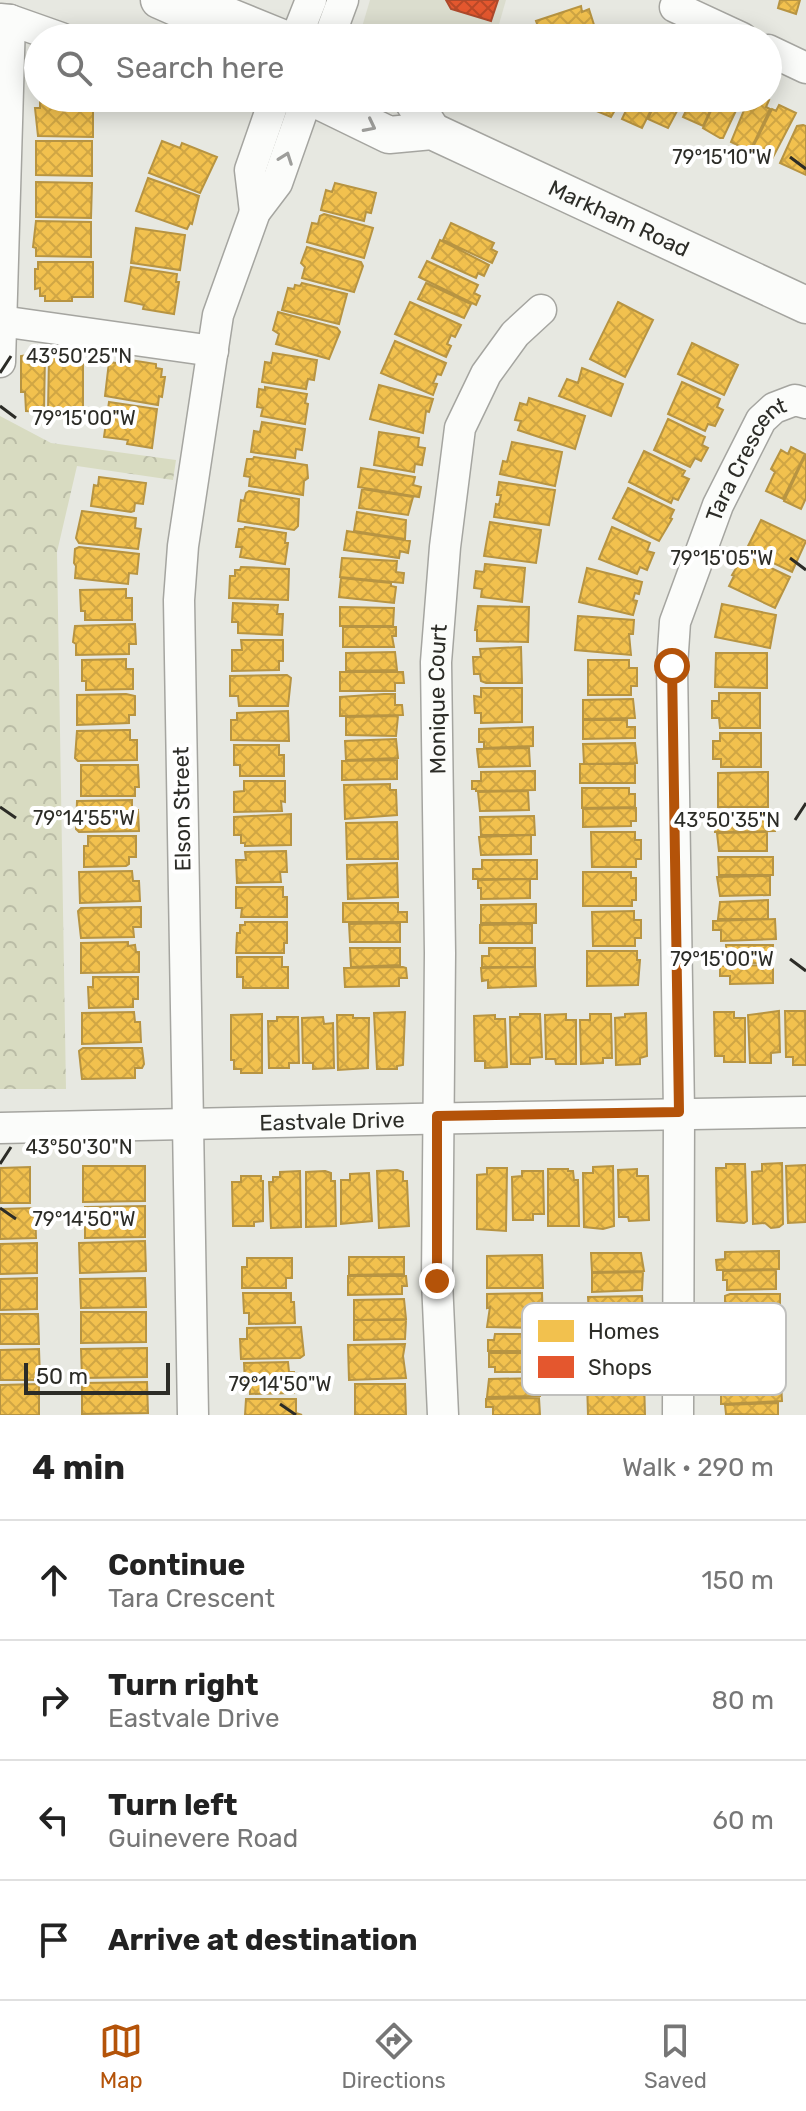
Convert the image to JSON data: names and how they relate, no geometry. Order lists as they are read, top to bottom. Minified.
{"streets":{"main road":["Markham Road"],"street":["Tara Crescent","Monique Court","Elson Street","Eastvale Drive"]},"crossings":[["Tara Crescent","Eastvale Drive"],["Monique Court","Eastvale Drive"],["Elson Street","Eastvale Drive"]],"legend":["Homes","Shops"],"scale_bar":"50 m","page":{"search":"Search here","scale":"50 m","heading":["4 min","Walk · 290 m"],"list":[["Continue","Tara Crescent","150 m"],["Turn right","Eastvale Drive","80 m"],["Turn left","Guinevere Road","60 m"],"Arrive at destination"],"nav":["Map","Directions","Saved"]},"coordinates":["79°15'10\"W","43°50'25\"N","79°15'00\"W","79°15'05\"W","79°14'55\"W","43°50'35\"N","43°50'30\"N","79°14'50\"W"]}
